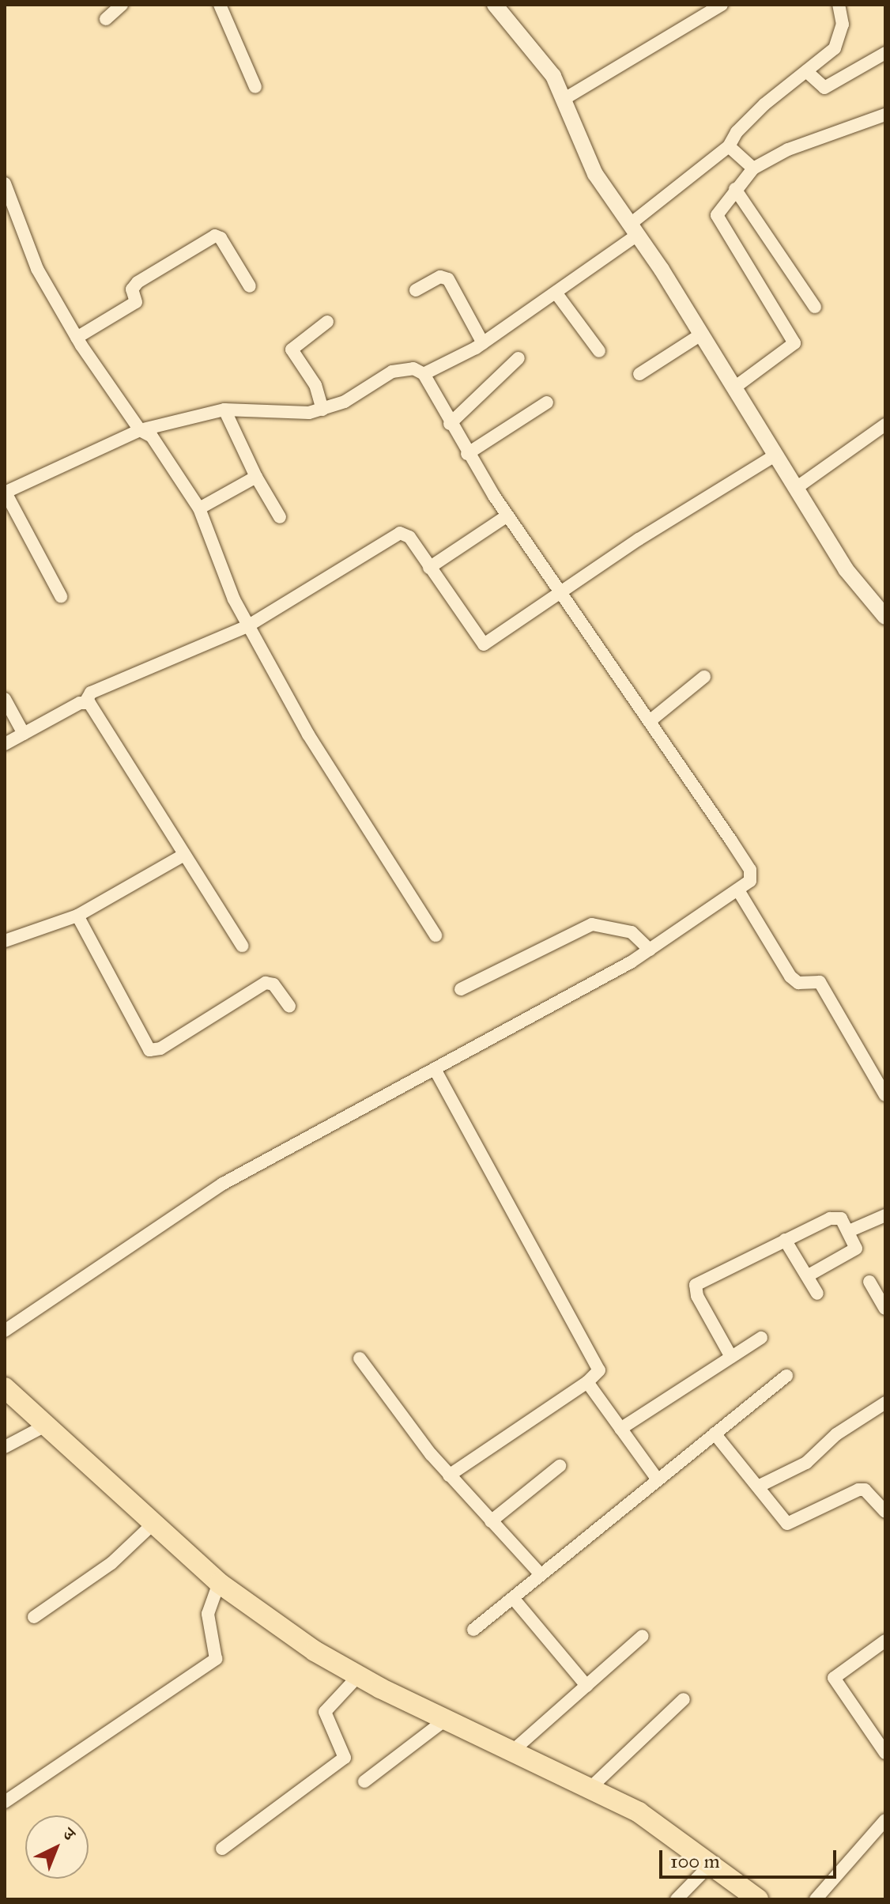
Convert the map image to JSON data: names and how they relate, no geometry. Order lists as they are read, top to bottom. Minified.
{"scale_bar":"100 m","north":"top right"}
